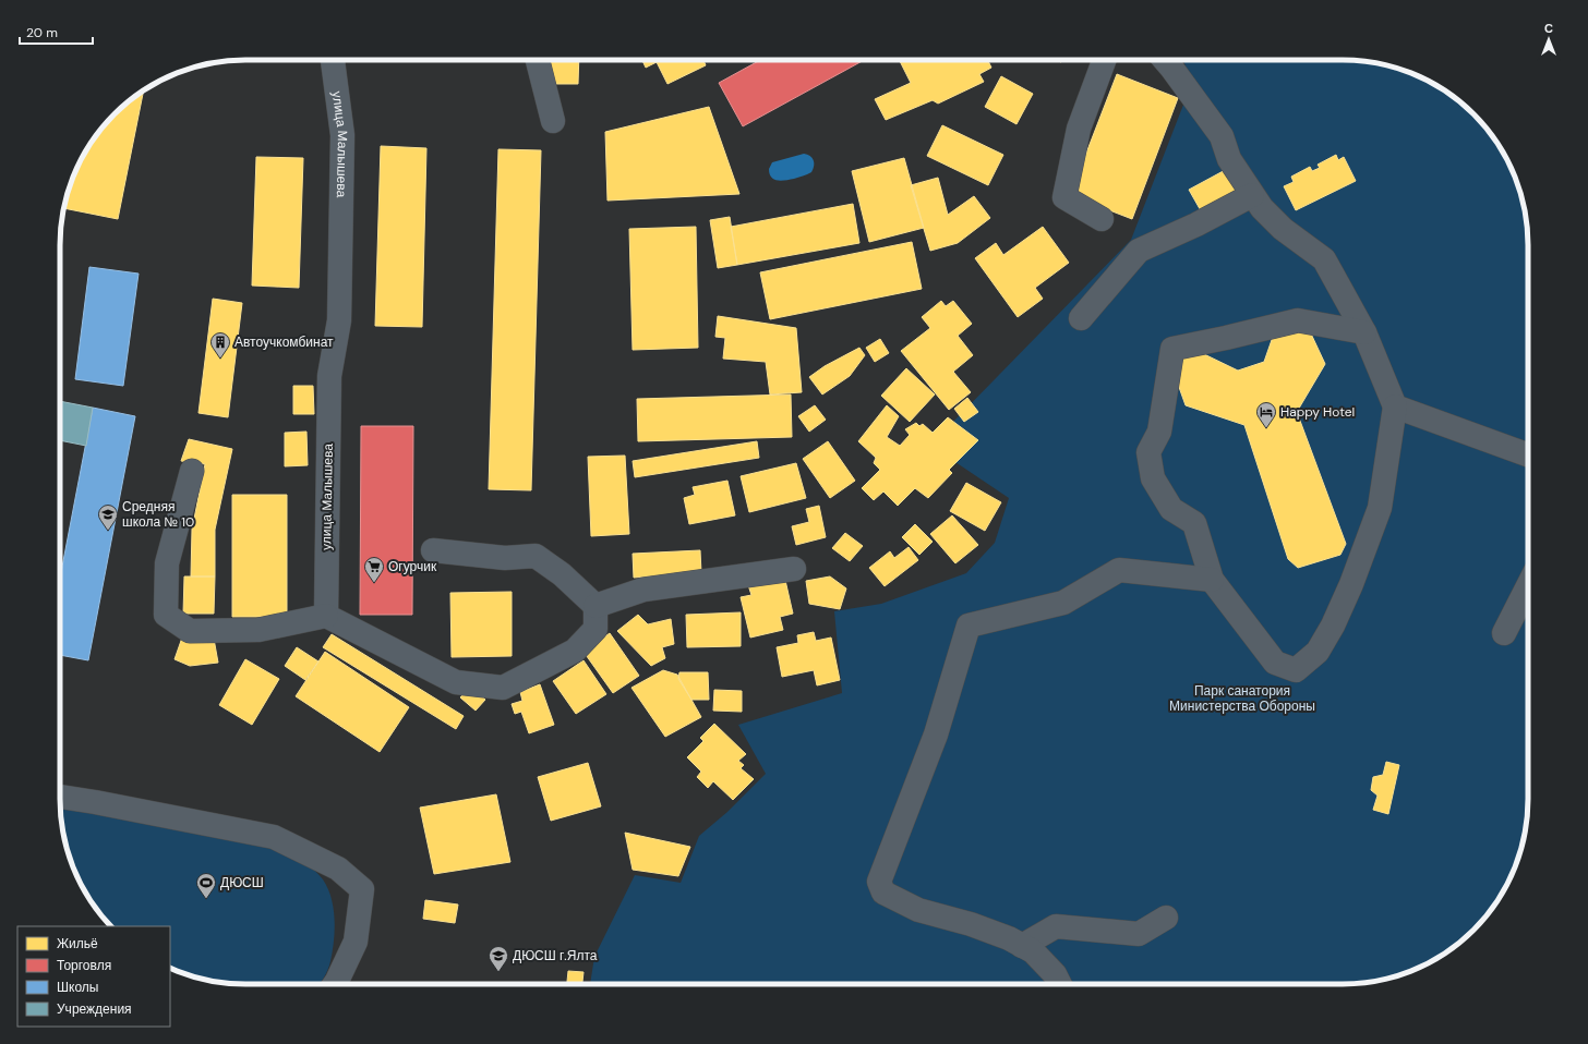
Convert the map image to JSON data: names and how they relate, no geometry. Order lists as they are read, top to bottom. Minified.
{"streets":{"street":["улица Малышева"]},"parks":["Парк санатория Министерства Обороны"],"places":{"building":["Автоучкомбинат"],"hotel":["Happy Hotel"],"school or university":["Средняя школа № 10","ДЮСШ г.Ялта"],"supermarket":["Огурчик"],"sports":["ДЮСШ"]},"legend":["Жильё","Торговля","Школы","Учреждения"],"scale_bar":"20 m","north":"top"}
